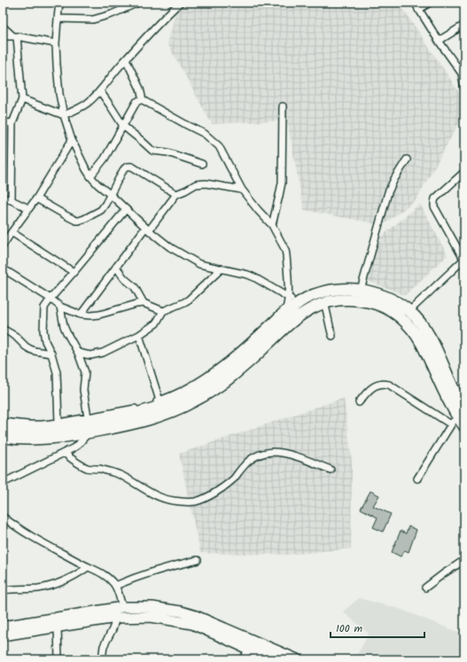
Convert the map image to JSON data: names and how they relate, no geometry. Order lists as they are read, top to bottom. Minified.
{"scale_bar":"100 m"}
